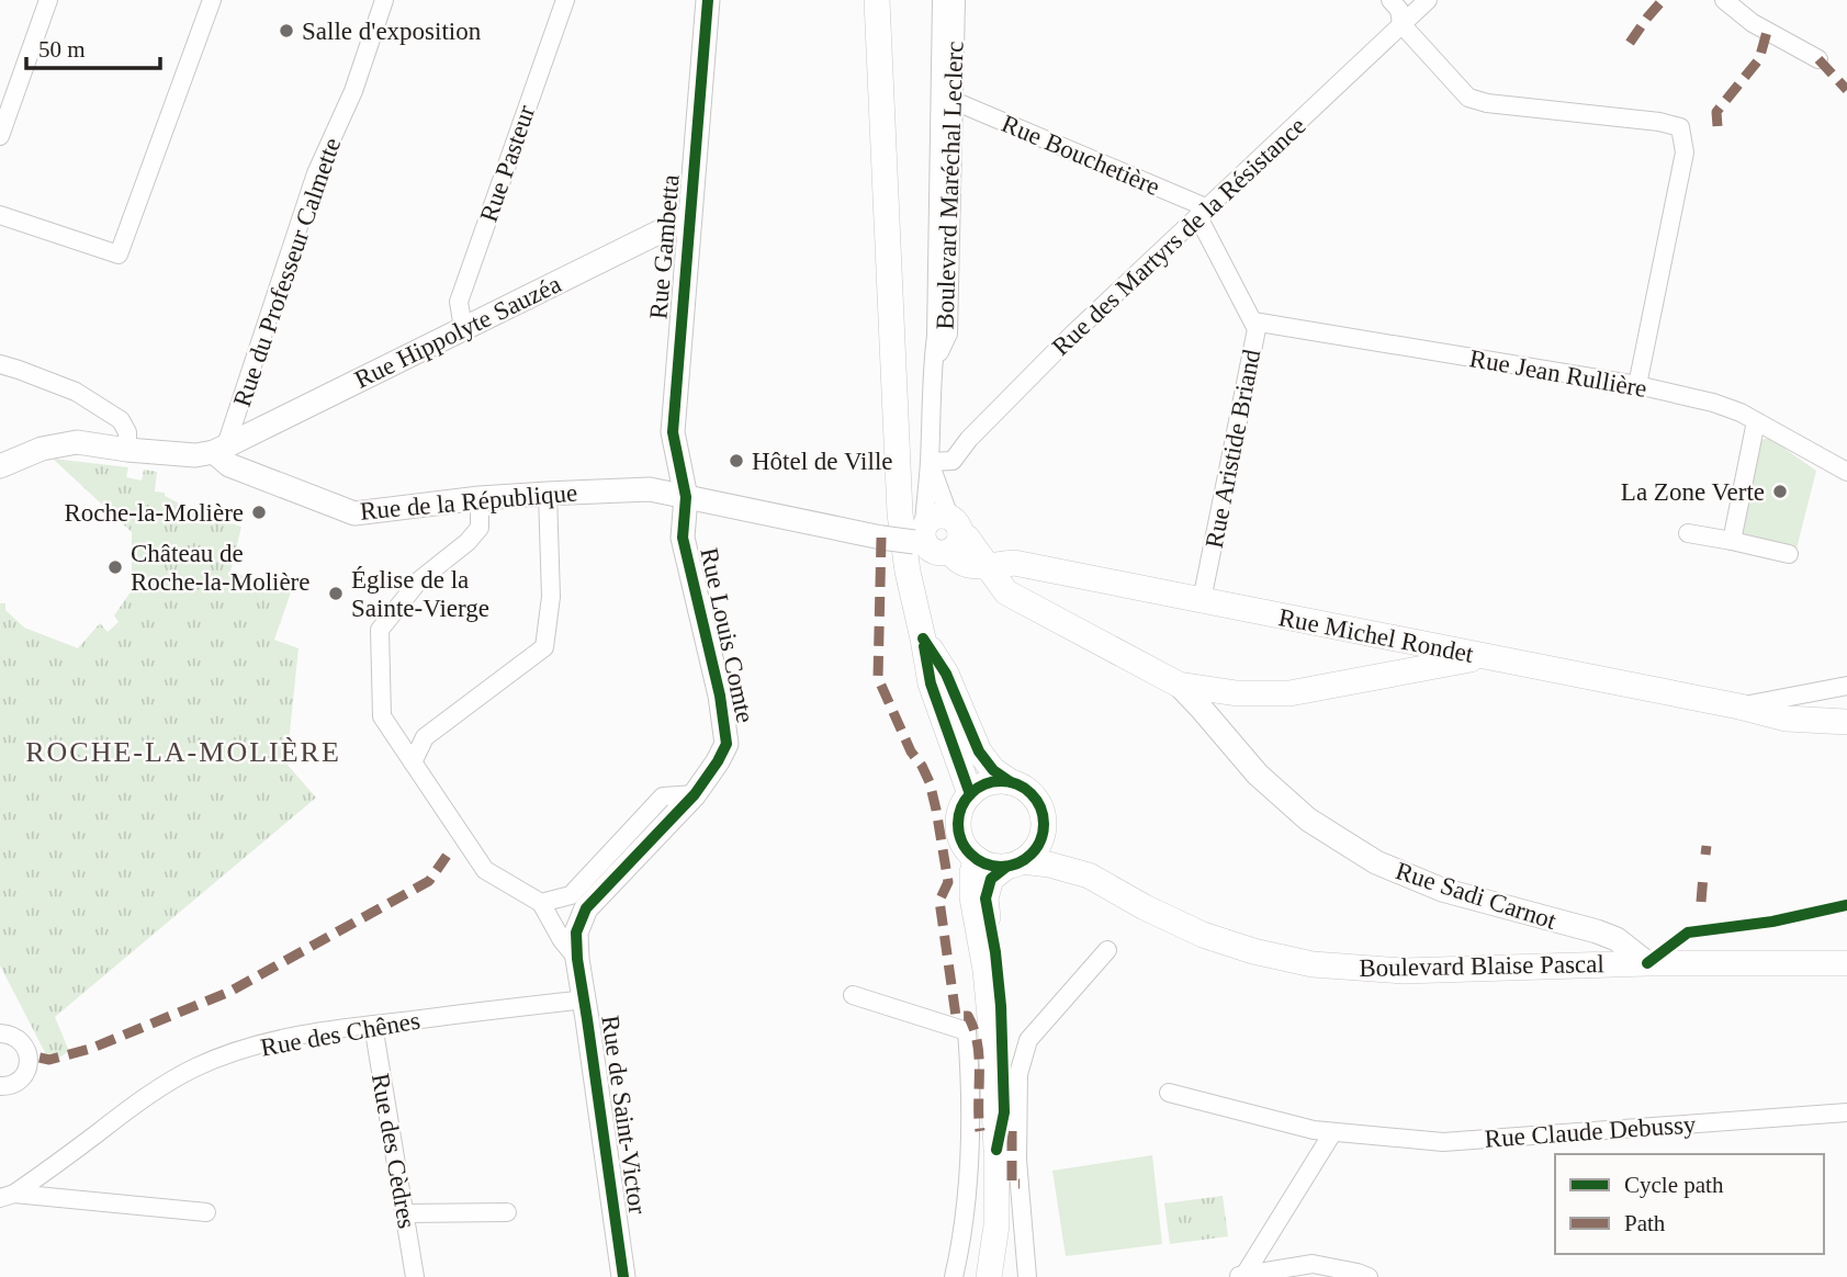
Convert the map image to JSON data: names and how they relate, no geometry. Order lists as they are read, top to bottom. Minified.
{"streets":{"main road":["Rue Michel Rondet","Rue Sadi Carnot","Boulevard Blaise Pascal"],"street":["Rue Bouchetière","Rue Pasteur","Boulevard Maréchal Leclerc","Rue des Martyrs de la Résistance","Rue Gambetta","Rue du Professeur Calmette","Rue Hippolyte Sauzéa","Rue Jean Rullière","Rue Aristide Briand","Rue de la République","Rue Louis Comte","Rue des Chênes","Rue de Saint-Victor","Rue Claude Debussy","Rue des Cèdres"]},"crossings":[["Rue Bouchetière","Boulevard Maréchal Leclerc"],["Rue Bouchetière","Rue des Martyrs de la Résistance"],["Rue Bouchetière","Rue Aristide Briand"],["Rue Pasteur","Rue Hippolyte Sauzéa"],["Boulevard Maréchal Leclerc","Rue des Martyrs de la Résistance"],["Rue des Martyrs de la Résistance","Rue Aristide Briand"],["Rue Gambetta","Rue Hippolyte Sauzéa"],["Rue Gambetta","Rue de la République"],["Rue Gambetta","Rue Louis Comte"],["Rue du Professeur Calmette","Rue Hippolyte Sauzéa"],["Rue du Professeur Calmette","Rue de la République"],["Rue Hippolyte Sauzéa","Rue de la République"],["Rue Jean Rullière","Rue Aristide Briand"],["Rue Aristide Briand","Rue Michel Rondet"],["Rue de la République","Rue Louis Comte"],["Rue Louis Comte","Rue de Saint-Victor"],["Rue Michel Rondet","Rue Sadi Carnot"],["Rue Sadi Carnot","Boulevard Blaise Pascal"],["Rue des Chênes","Rue de Saint-Victor"],["Rue des Chênes","Rue des Cèdres"]],"districts":["ROCHE-LA-MOLIÈRE"],"places":["Salle d'exposition","Hôtel de Ville","La Zone Verte","Roche-la-Molière","Château de Roche-la-Molière","Église de la Sainte-Vierge"],"legend":["Cycle path","Path"],"scale_bar":"50 m"}
